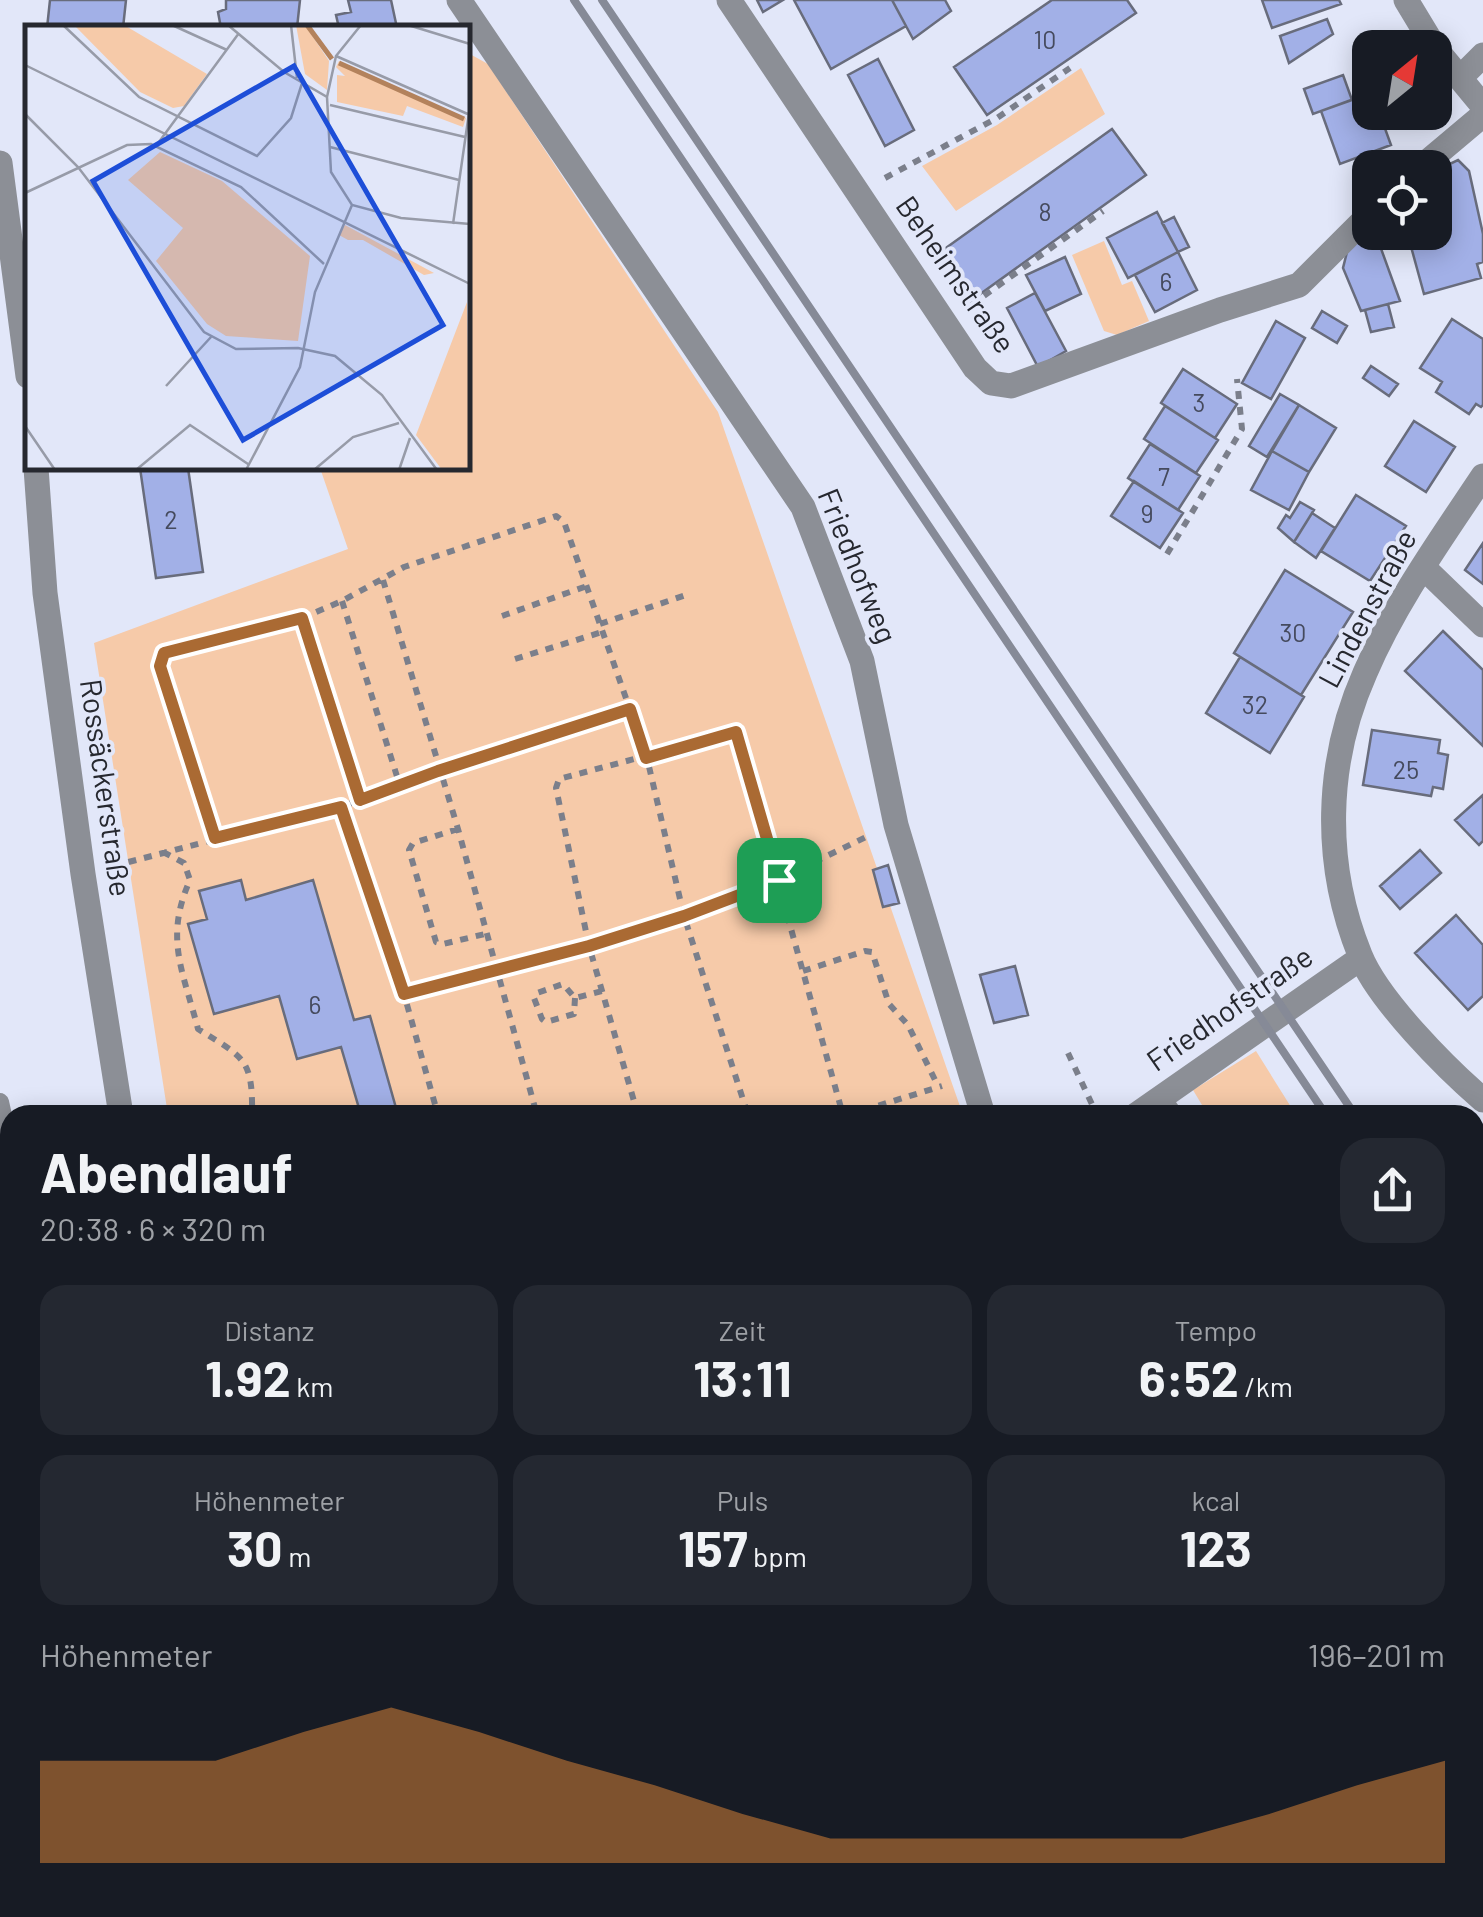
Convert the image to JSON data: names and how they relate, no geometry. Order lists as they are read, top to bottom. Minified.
{"streets":{"street":["Beheimstraße","Friedhofweg","Lindenstraße","Rossäckerstraße","Friedhofstraße"]},"crossings":[["Lindenstraße","Friedhofstraße"]],"house_numbers":["10","8","6","3","7","9","2","30","32","25","6"],"north":"top right","page":{"heading":["Abendlauf","20:38 · 6 × 320 m"],"stats":[["Distanz","1.92 km"],["Zeit","13:11"],["Tempo","6:52 /km"],["Höhenmeter","30 m"],["Puls","157 bpm"],["kcal","123"]],"chart":["Höhenmeter","196–201 m"]}}
